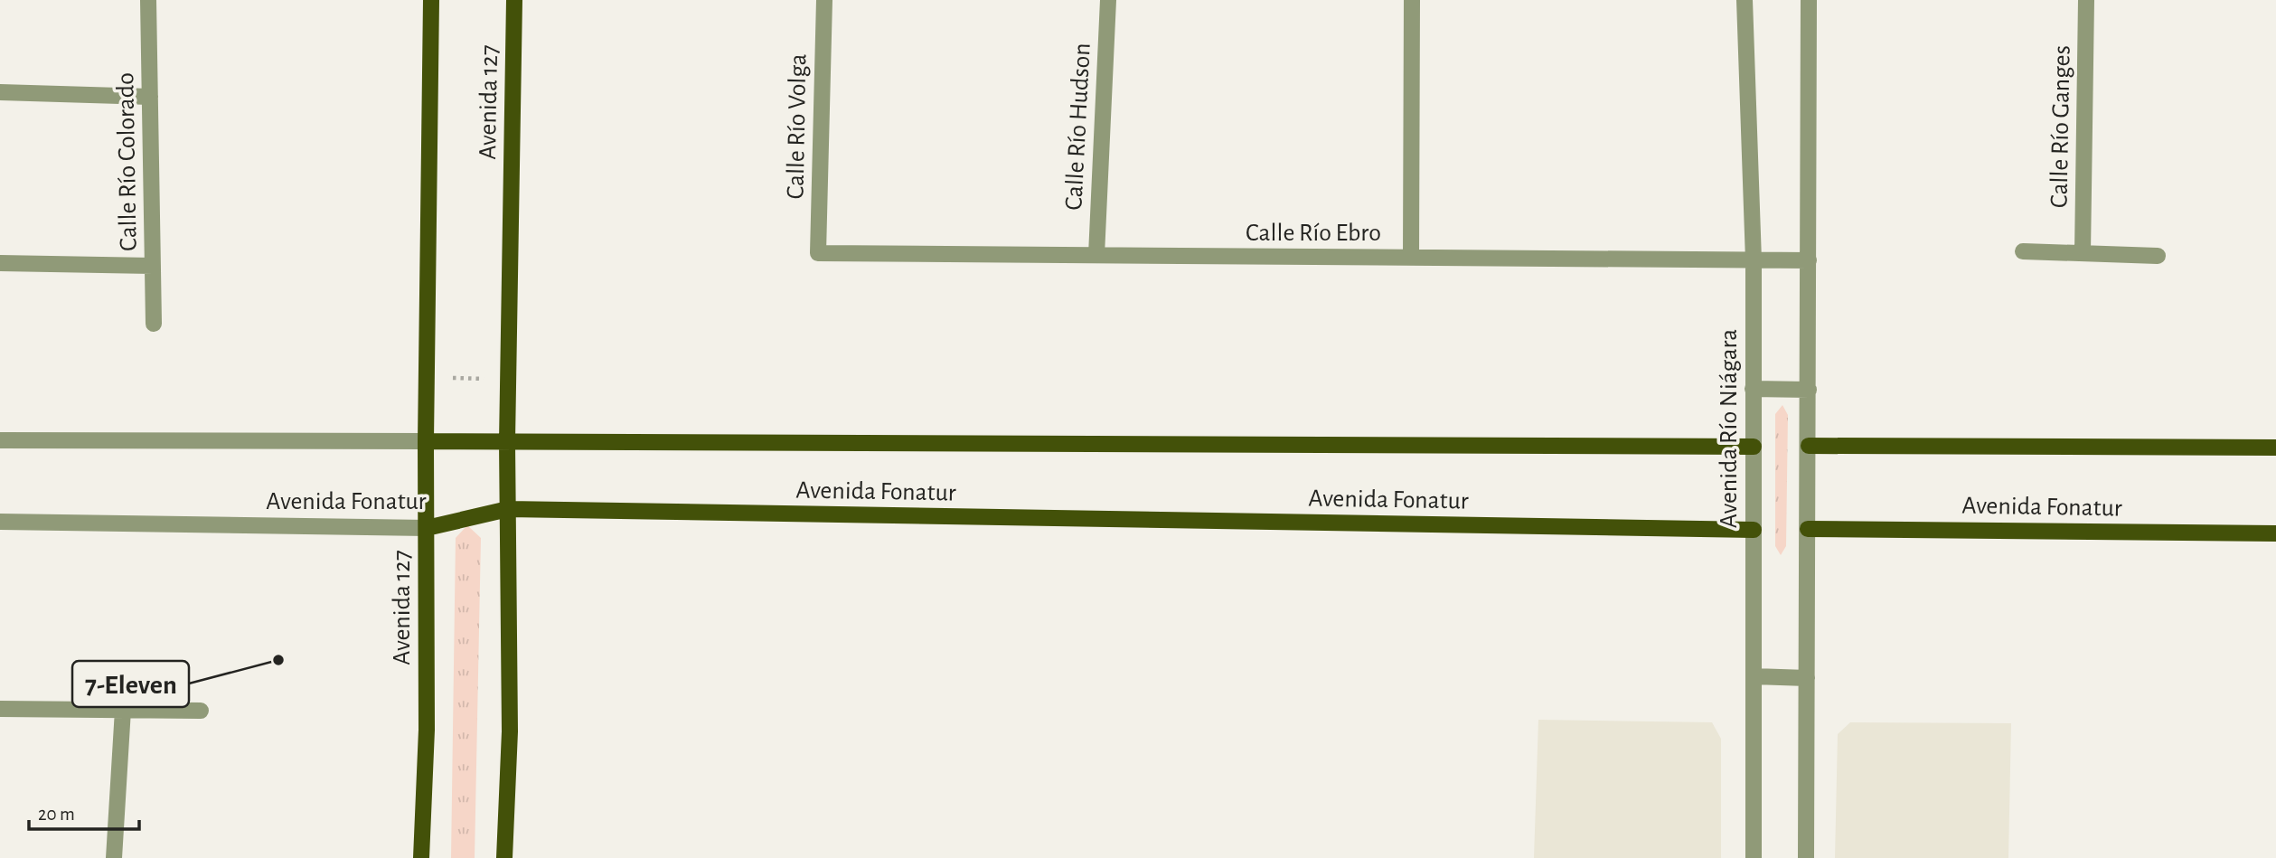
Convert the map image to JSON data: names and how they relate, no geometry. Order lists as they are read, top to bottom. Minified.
{"streets":{"main road":["Avenida 127","Avenida Fonatur"],"street":["Calle Río Volga","Calle Río Hudson","Calle Río Ganges","Calle Río Colorado","Calle Río Ebro","Avenida Río Niágara"]},"crossings":[["Avenida 127","Avenida Fonatur"],["Calle Río Volga","Calle Río Ebro"],["Calle Río Hudson","Calle Río Ebro"],["Calle Río Ebro","Avenida Río Niágara"],["Avenida Río Niágara","Avenida Fonatur"]],"places":["7-Eleven"],"scale_bar":"20 m"}
